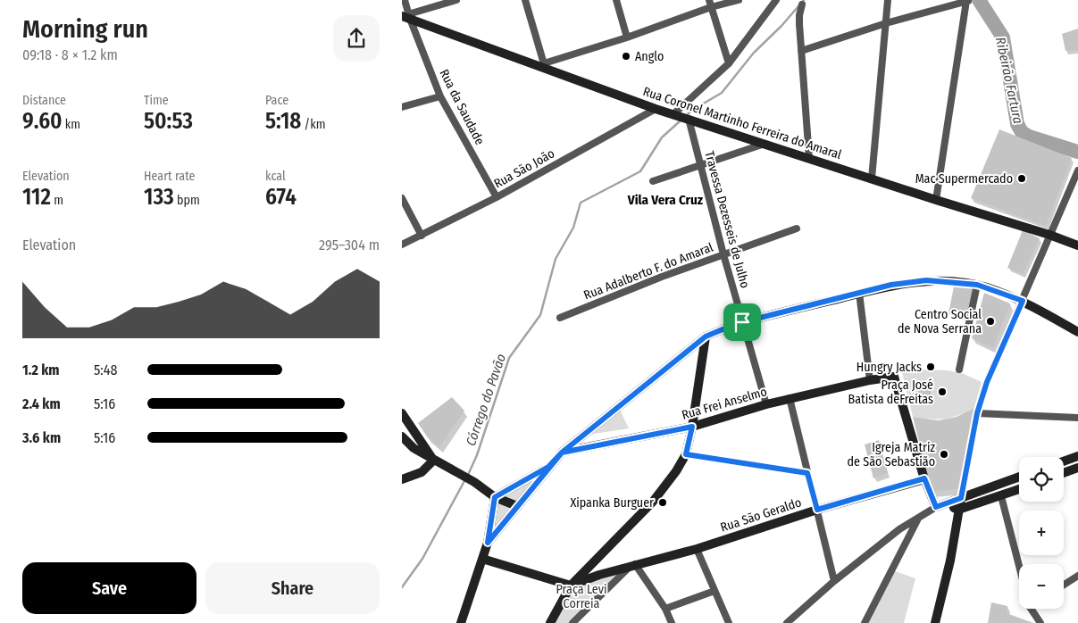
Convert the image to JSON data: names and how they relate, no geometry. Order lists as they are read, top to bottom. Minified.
{"streets":{"street":["Rua da Saudade","Rua Coronel Martinho Ferreira do Amaral","Rua São João","Travessa Dezesseis de Julho","Rua Adalberto F. do Amaral","Rua Frei Anselmo","Rua São Geraldo"]},"crossings":[["Rua da Saudade","Rua Coronel Martinho Ferreira do Amaral"],["Rua da Saudade","Rua São João"],["Rua Coronel Martinho Ferreira do Amaral","Rua São João"],["Rua Coronel Martinho Ferreira do Amaral","Travessa Dezesseis de Julho"],["Travessa Dezesseis de Julho","Rua Adalberto F. do Amaral"],["Travessa Dezesseis de Julho","Rua Frei Anselmo"],["Rua Frei Anselmo","Rua São Geraldo"]],"districts":["Vila Vera Cruz"],"water":["Ribeirão Fartura","Córrego do Pavão"],"parks":["Praça Levi Correia"],"places":["Anglo","Mac Supermercado","Centro Social de Nova Serrana","Hungry Jacks","Praça José Batista deFreitas","Igreja Matriz de São Sebastião","Xipanka Burguer"],"page":{"heading":["Morning run","09:18 · 8 × 1.2 km"],"stats":[["Distance","9.60 km"],["Time","50:53"],["Pace","5:18 /km"],["Elevation","112 m"],["Heart rate","133 bpm"],["kcal","674"]],"chart":["Elevation","295–304 m"],"list":[{"name":"1.2 km","note":"5:48"},{"name":"2.4 km","note":"5:16"},{"name":"3.6 km","note":"5:16"}],"map_buttons":["+","−"],"buttons":["Save","Share"]}}
